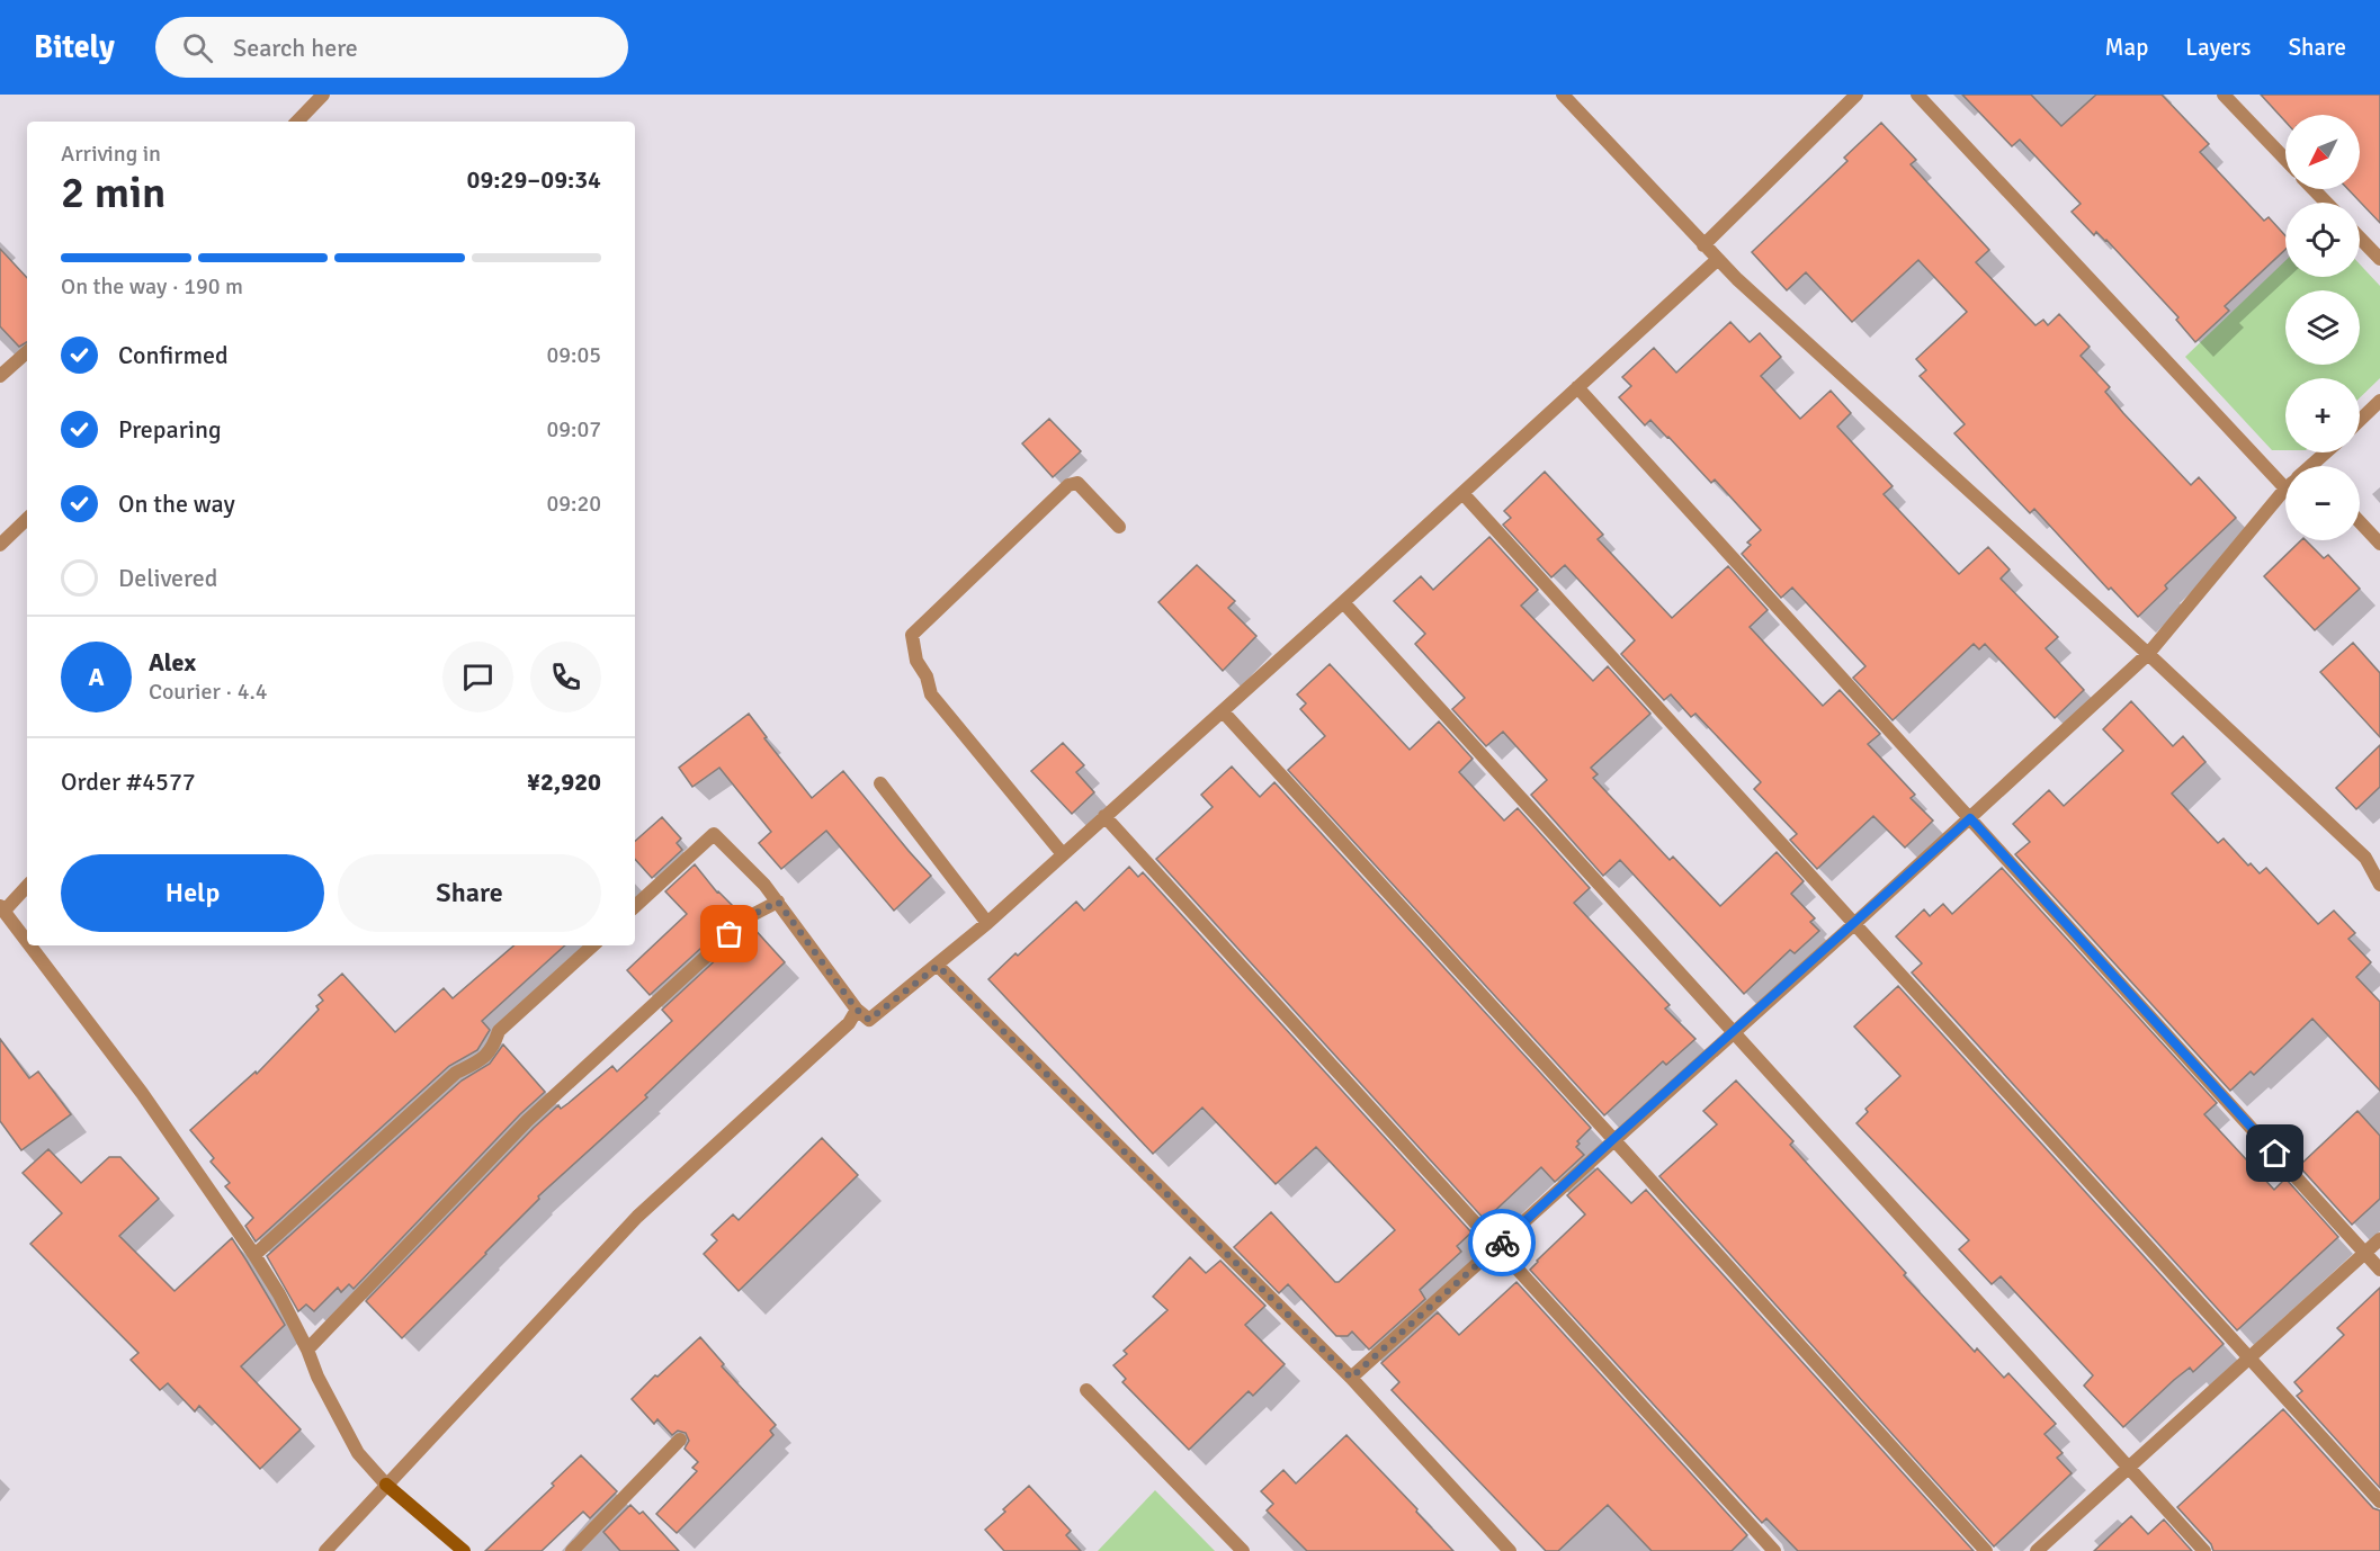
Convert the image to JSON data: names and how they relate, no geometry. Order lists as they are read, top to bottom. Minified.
{"north":"bottom left","page":{"header":"Bitely","search":"Search here","nav":["Map","Layers","Share"],"map_buttons":["+","−"],"heading":["2 min","Arriving in","09:29–09:34"],"panel":["Alex","Courier · 4.4","Order #4577","¥2,920"],"bar":"On the way · 190 m","list":[["Confirmed","09:05"],["Preparing","09:07"],["On the way","09:20"],"Delivered"],"round":"A","buttons":["Help","Share"]}}
